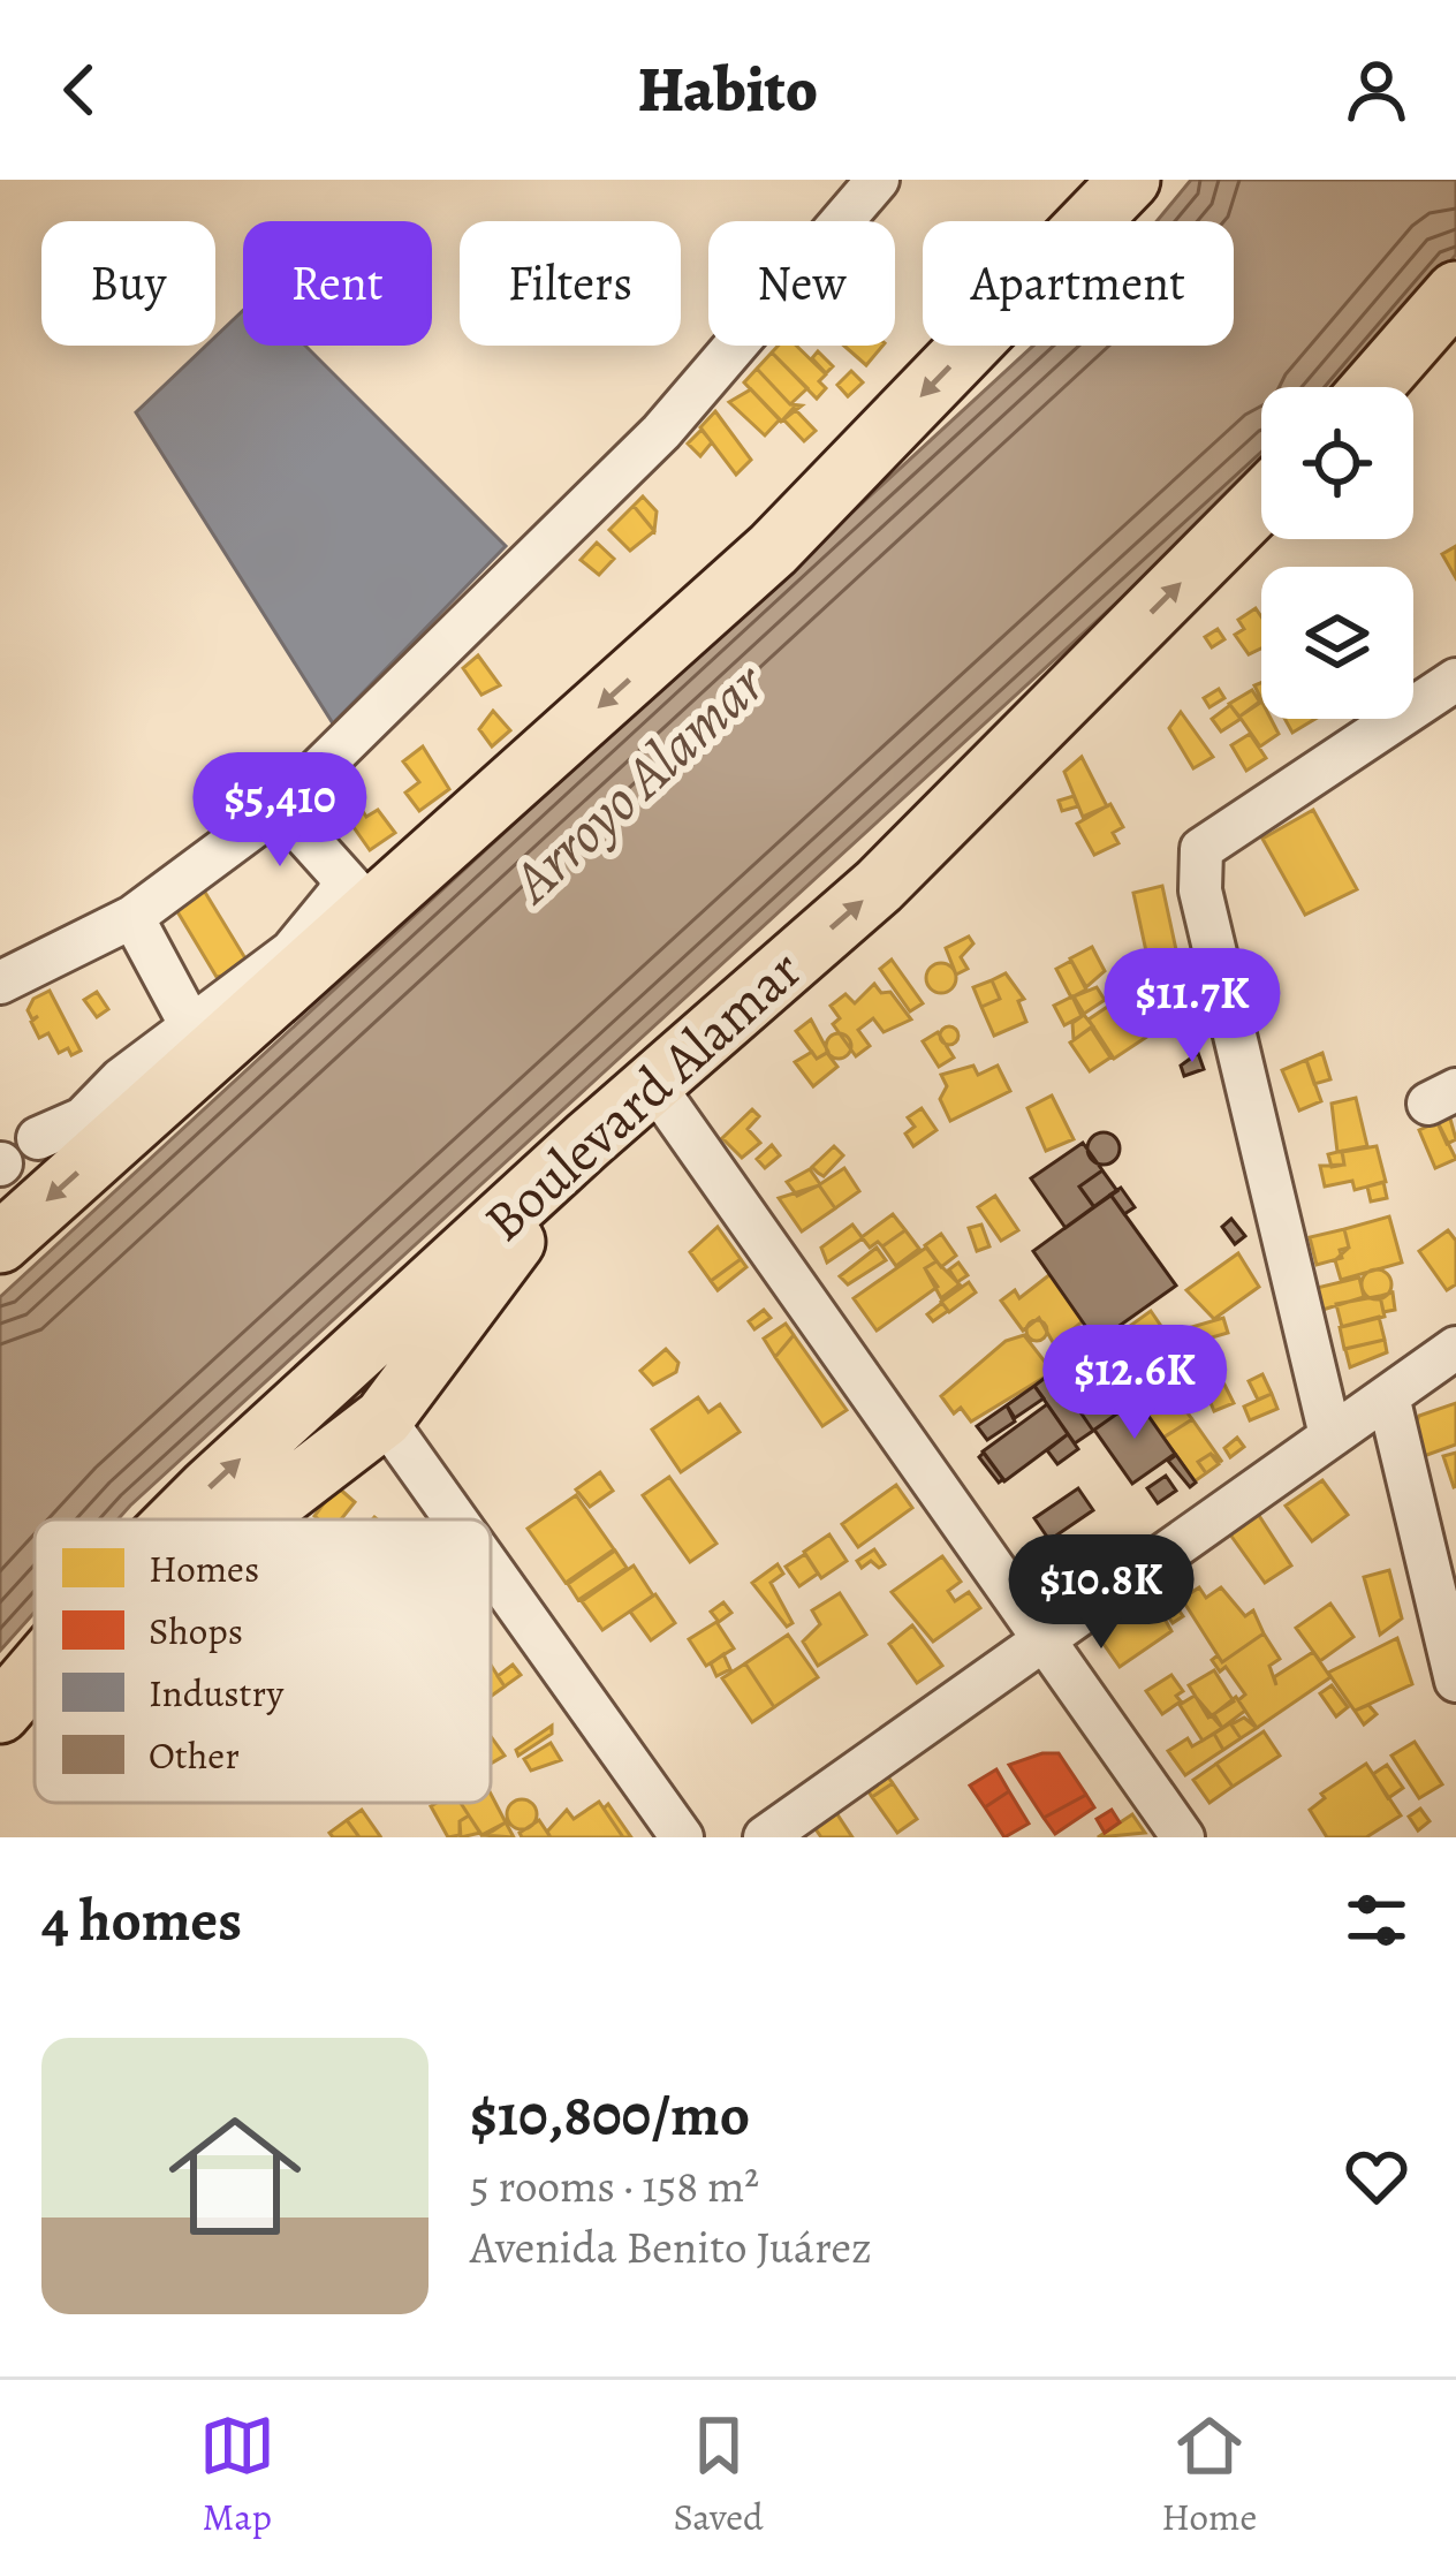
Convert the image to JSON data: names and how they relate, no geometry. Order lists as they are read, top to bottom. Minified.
{"streets":{"highway":["Boulevard Alamar"]},"water":["Arroyo Alamar"],"legend":["Homes","Shops","Industry","Other"],"page":{"header":"Habito","chip":["Buy","Rent","Filters","New","Apartment"],"price":["$5,410","$11.7K","$12.6K","$10.8K"],"heading":"4 homes","list":[{"name":"$10,800/mo","note":"5 rooms · 158 m² · Avenida Benito Juárez"}],"tabs":["Map","Saved","Home"]}}
